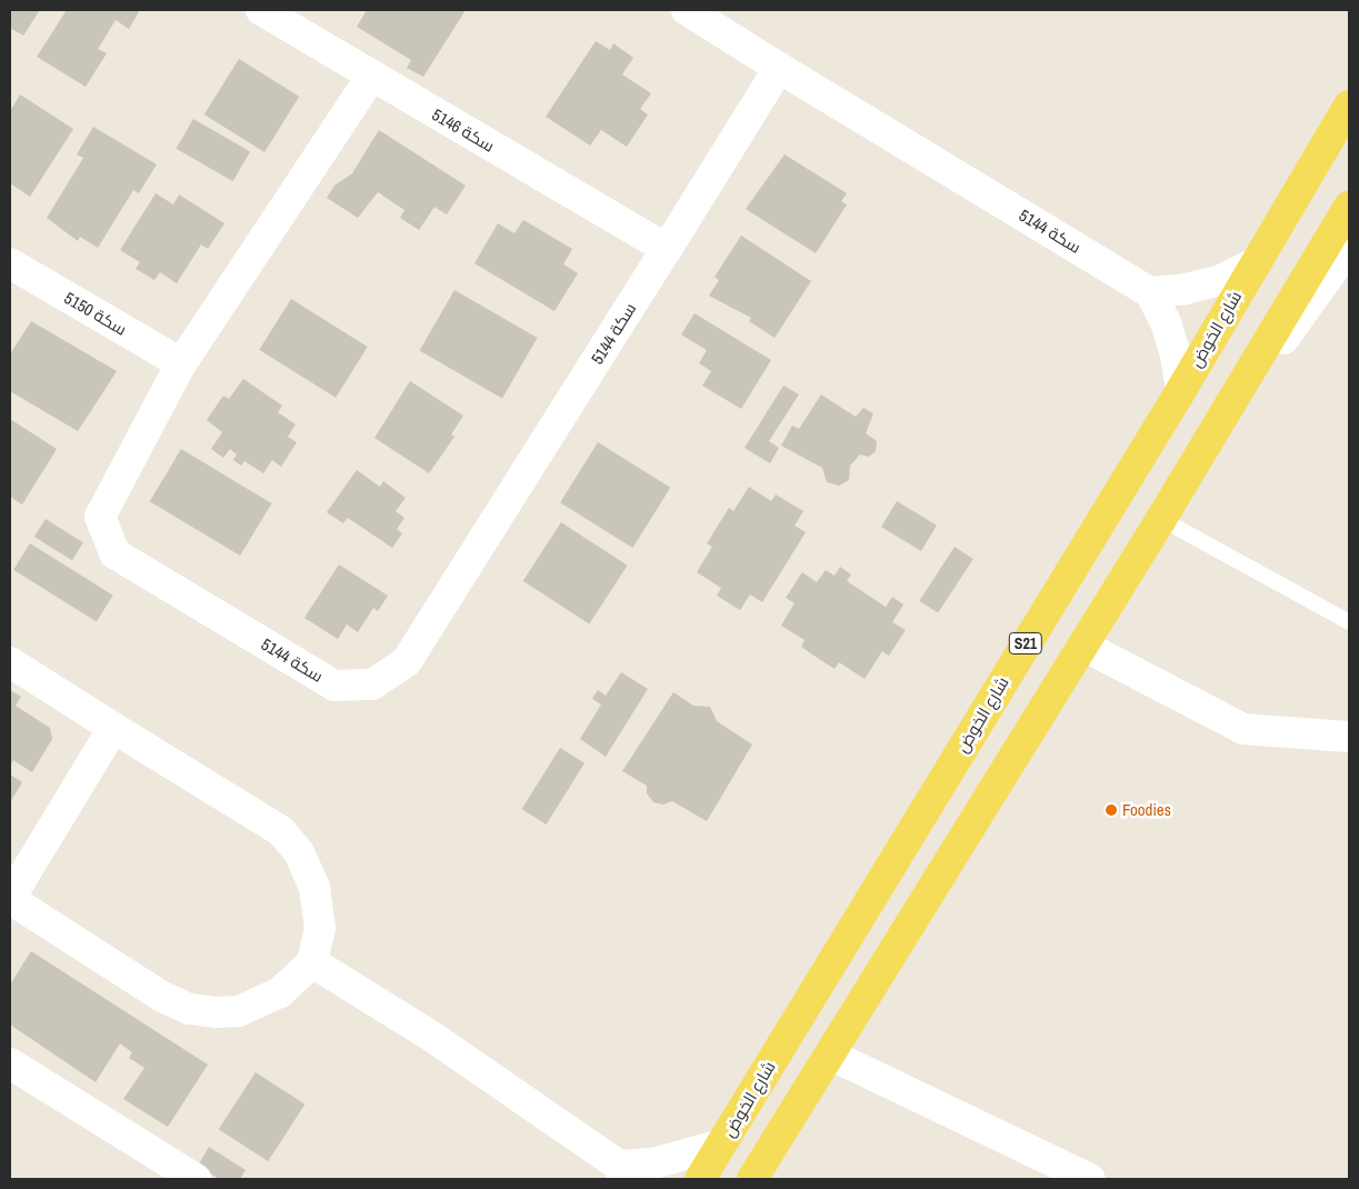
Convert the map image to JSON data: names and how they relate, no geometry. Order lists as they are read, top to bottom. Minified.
{"streets":{"main road":["شارع الخوض","S21"],"street":["سكة 5146","سكة 5144","سكة 5150"]},"crossings":[["سكة 5146","سكة 5144"],["سكة 5144","سكة 5150"]],"places":["Foodies"]}
